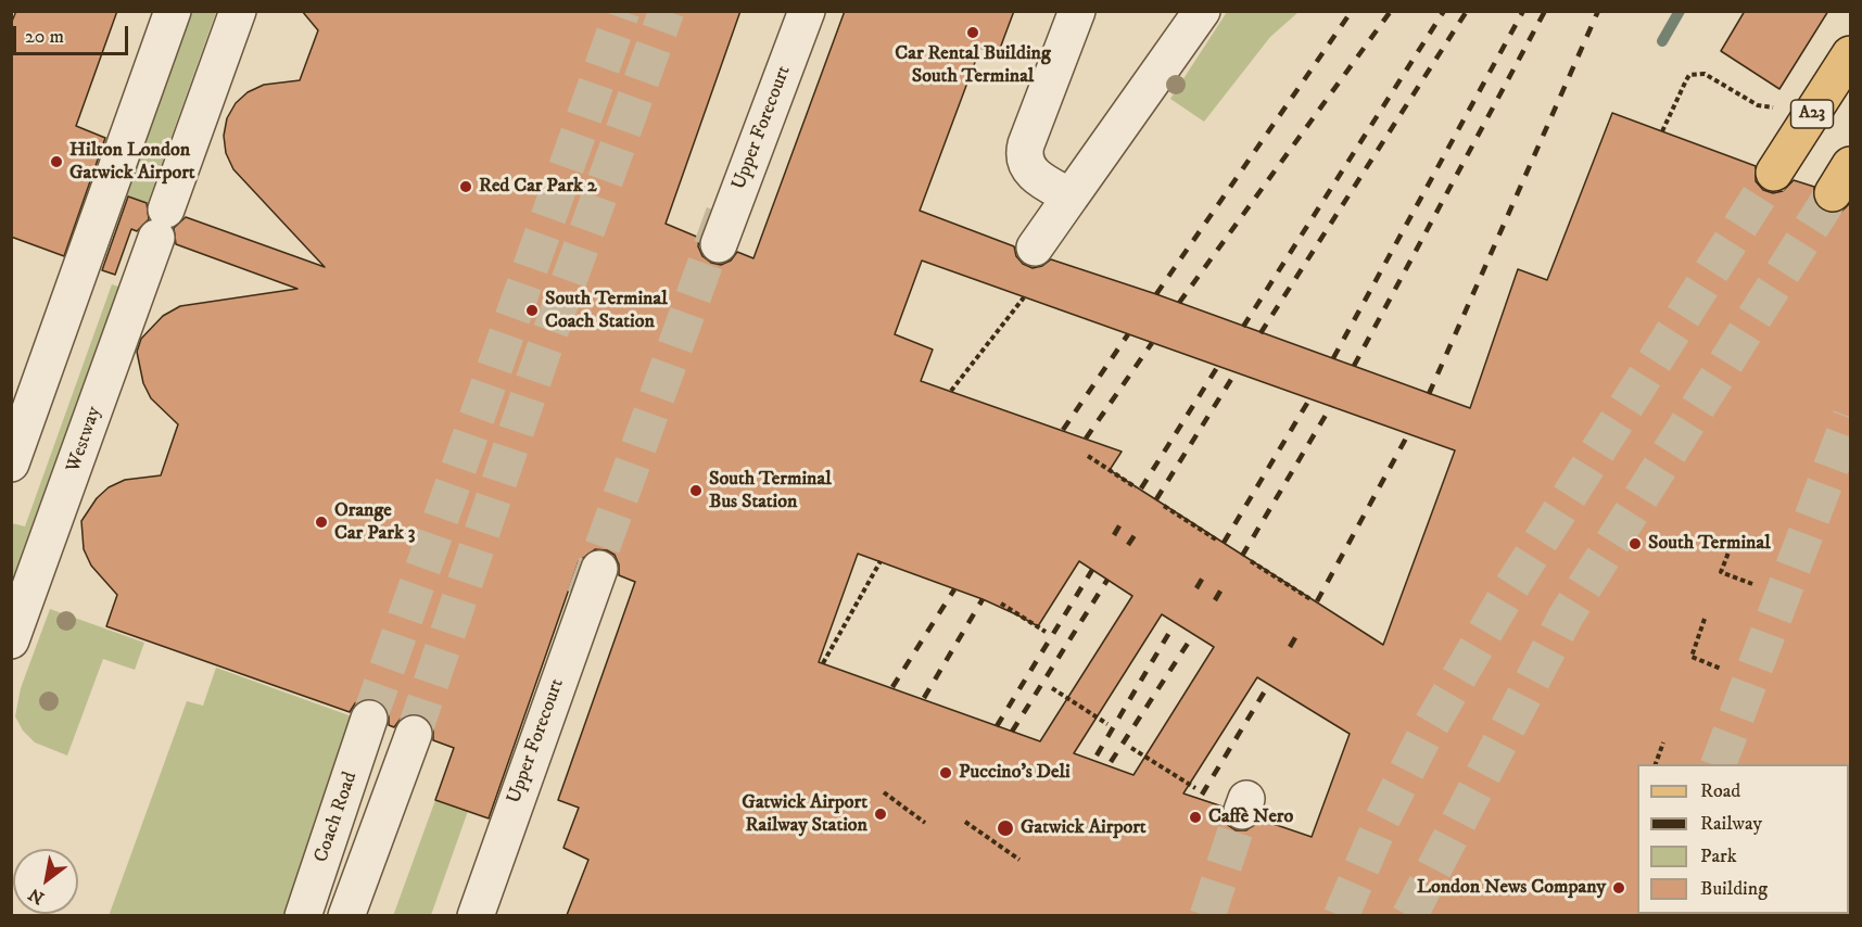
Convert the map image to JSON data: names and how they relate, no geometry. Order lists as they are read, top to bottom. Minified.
{"streets":{"main road":["A23"],"street":["Upper Forecourt","Westway","Coach Road"]},"places":["Car Rental Building South Terminal","Hilton London Gatwick Airport","Red Car Park 2","South Terminal Coach Station","South Terminal Bus Station","Orange Car Park 3","South Terminal","Puccino's Deli","Gatwick Airport Railway Station","Caffè Nero","Gatwick Airport","London News Company"],"legend":["Road","Railway","Park","Building"],"scale_bar":"20 m","north":"bottom left"}
